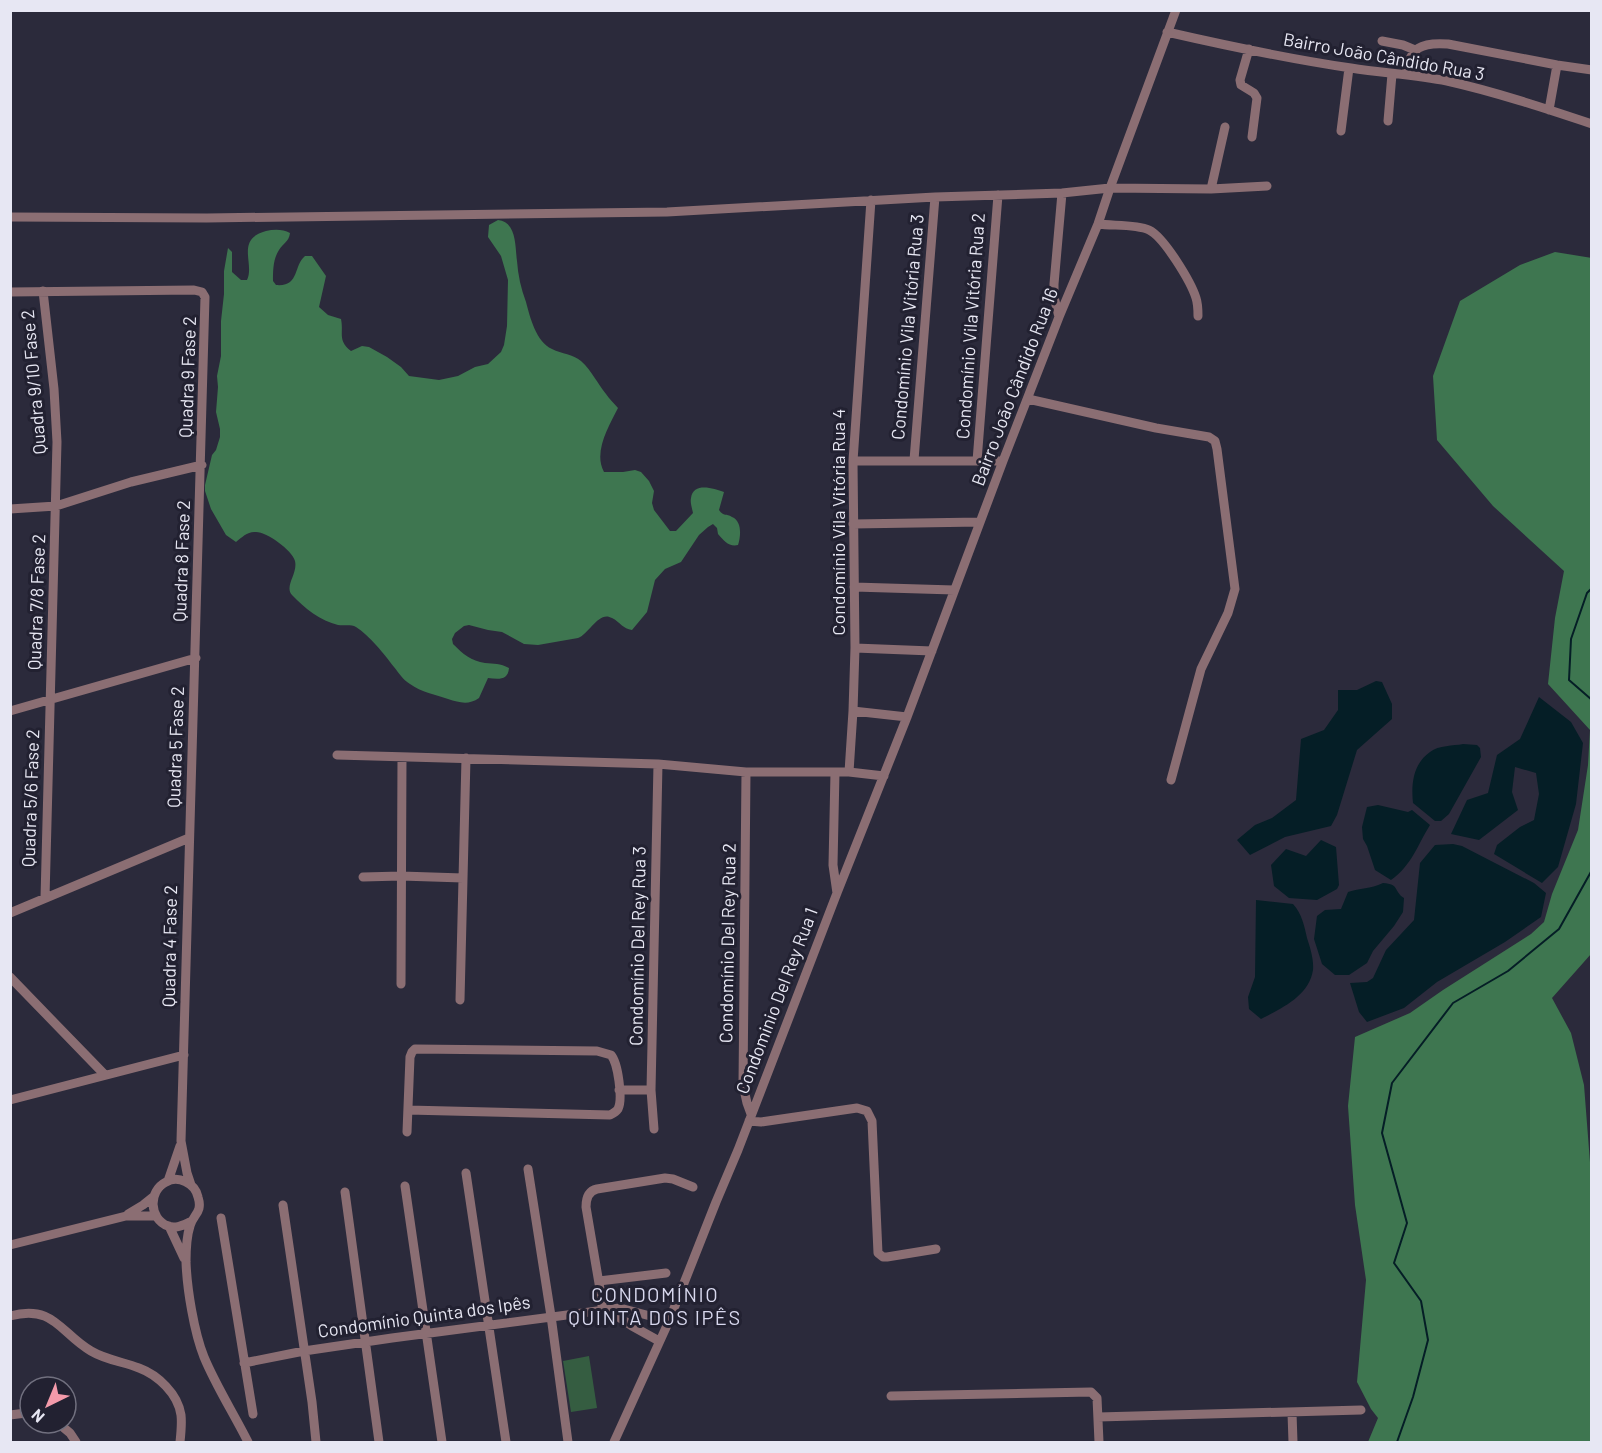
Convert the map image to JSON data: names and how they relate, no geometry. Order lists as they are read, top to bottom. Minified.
{"streets":{"street":["Bairro João Cândido Rua 3","Condomínio Vila Vitória Rua 2","Condomínio Vila Vitória Rua 3","Quadra 9 Fase 2","Quadra 9/10 Fase 2","Bairro João Cândido Rua 16","Condomínio Vila Vitória Rua 4","Quadra 8 Fase 2","Quadra 7/8 Fase 2","Quadra 5 Fase 2","Quadra 5/6 Fase 2","Condomínio Del Rey Rua 2","Quadra 4 Fase 2","Condomínio Del Rey Rua 3","Condominio Del Rey Rua 1","Condomínio Quinta dos Ipês"]},"crossings":[["Bairro João Cândido Rua 3","Bairro João Cândido Rua 16"],["Quadra 9 Fase 2","Quadra 9/10 Fase 2"],["Quadra 9 Fase 2","Quadra 8 Fase 2"],["Quadra 9/10 Fase 2","Quadra 7/8 Fase 2"],["Bairro João Cândido Rua 16","Condominio Del Rey Rua 1"],["Quadra 8 Fase 2","Quadra 5 Fase 2"],["Quadra 7/8 Fase 2","Quadra 5/6 Fase 2"],["Quadra 5 Fase 2","Quadra 4 Fase 2"],["Condomínio Del Rey Rua 2","Condominio Del Rey Rua 1"],["Condominio Del Rey Rua 1","Condomínio Quinta dos Ipês"]],"districts":["CONDOMÍNIO QUINTA DOS IPÊS"],"north":"bottom left"}
